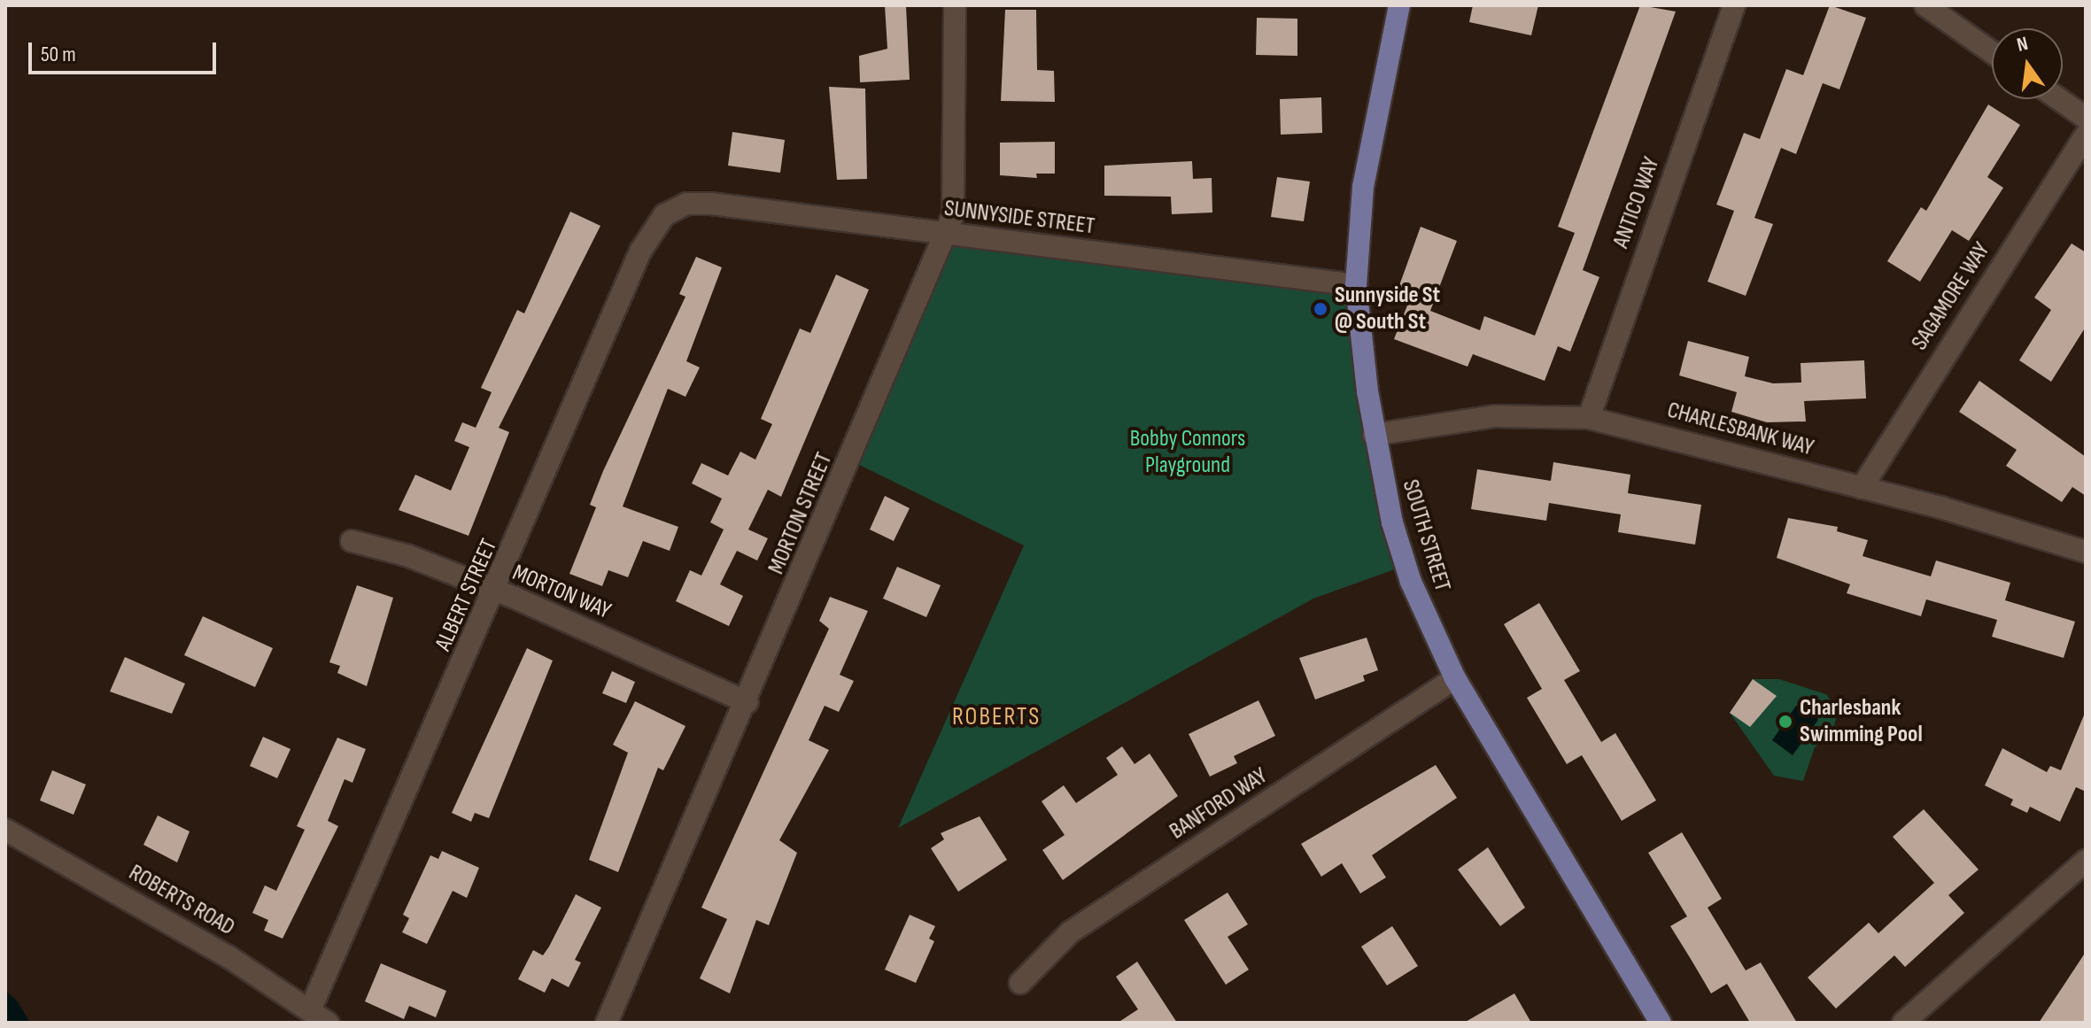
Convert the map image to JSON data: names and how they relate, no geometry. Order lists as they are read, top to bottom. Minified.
{"streets":{"main road":["SOUTH STREET"],"street":["ANTICO WAY","SUNNYSIDE STREET","SAGAMORE WAY","CHARLESBANK WAY","MORTON STREET","MORTON WAY","ALBERT STREET","BANFORD WAY","ROBERTS ROAD"]},"crossings":[["ANTICO WAY","CHARLESBANK WAY"],["SUNNYSIDE STREET","MORTON STREET"],["SUNNYSIDE STREET","SOUTH STREET"],["SUNNYSIDE STREET","ALBERT STREET"],["SAGAMORE WAY","CHARLESBANK WAY"],["CHARLESBANK WAY","SOUTH STREET"],["MORTON STREET","MORTON WAY"],["SOUTH STREET","BANFORD WAY"],["MORTON WAY","ALBERT STREET"],["ALBERT STREET","ROBERTS ROAD"]],"districts":["ROBERTS"],"parks":["Bobby Connors Playground"],"places":["Sunnyside St @ South St","Charlesbank Swimming Pool"],"scale_bar":"50 m","north":"top"}
